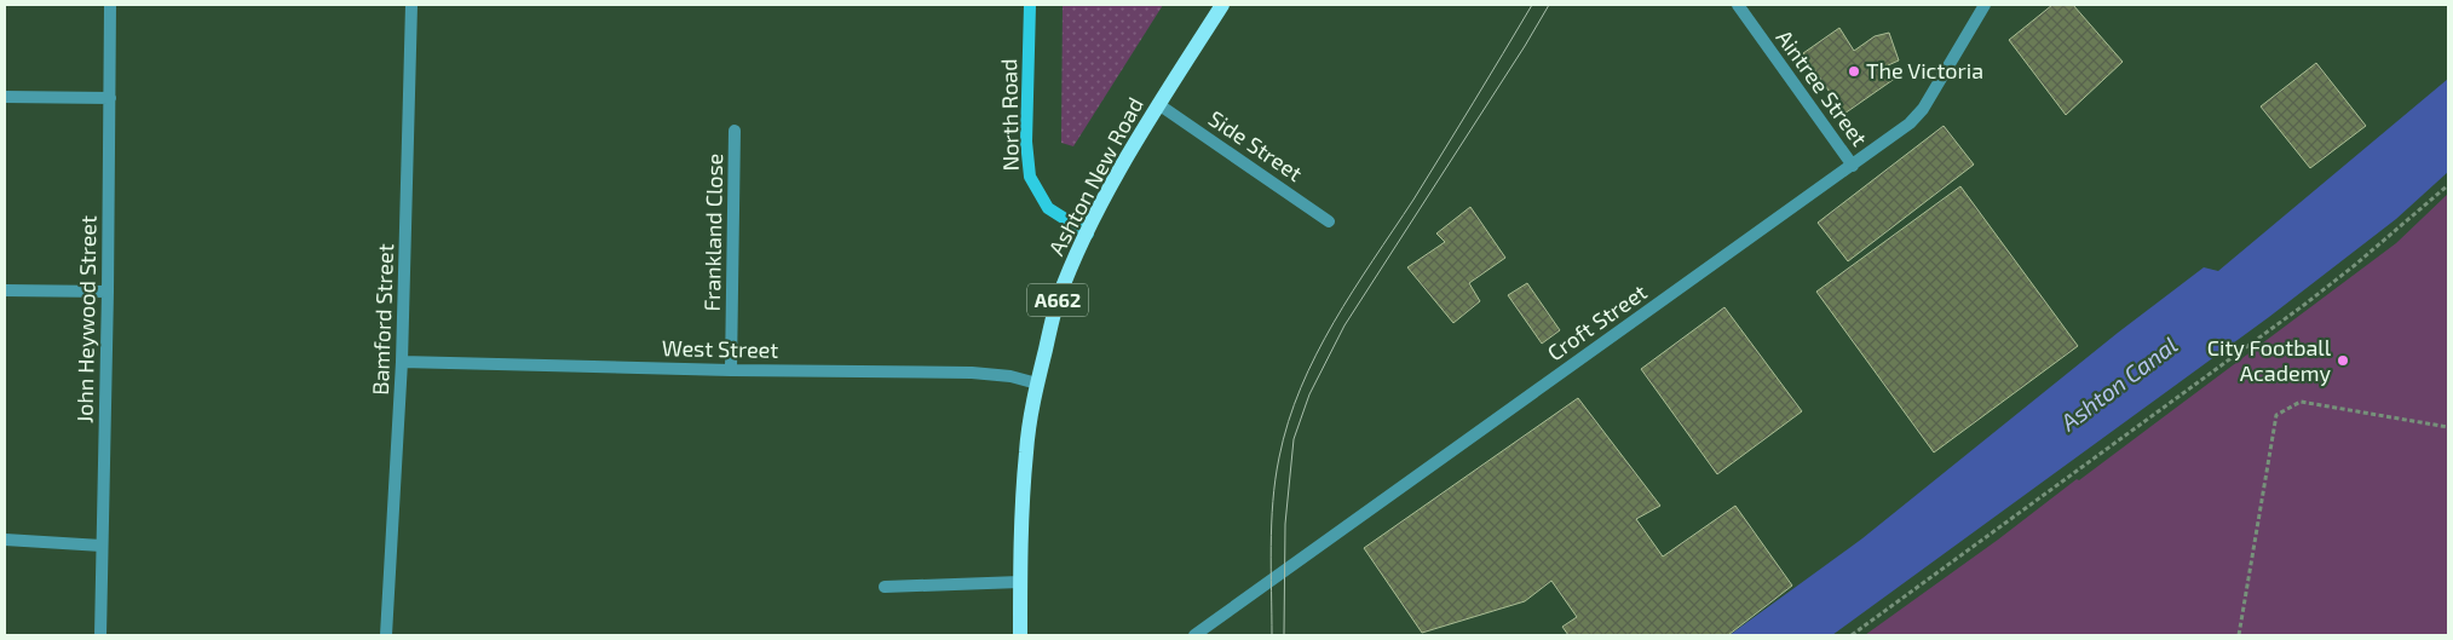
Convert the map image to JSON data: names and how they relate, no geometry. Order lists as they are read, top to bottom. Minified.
{"streets":{"main road":["Ashton New Road","A662"],"street":["Aintree Street","North Road","Side Street","Frankland Close","John Heywood Street","Bamford Street","Croft Street","West Street"]},"crossings":[["Aintree Street","Croft Street"],["North Road","Ashton New Road"],["Side Street","Ashton New Road"],["Ashton New Road","West Street"],["Frankland Close","West Street"],["Bamford Street","West Street"]],"water":["Ashton Canal"],"places":["The Victoria","City Football Academy"]}
